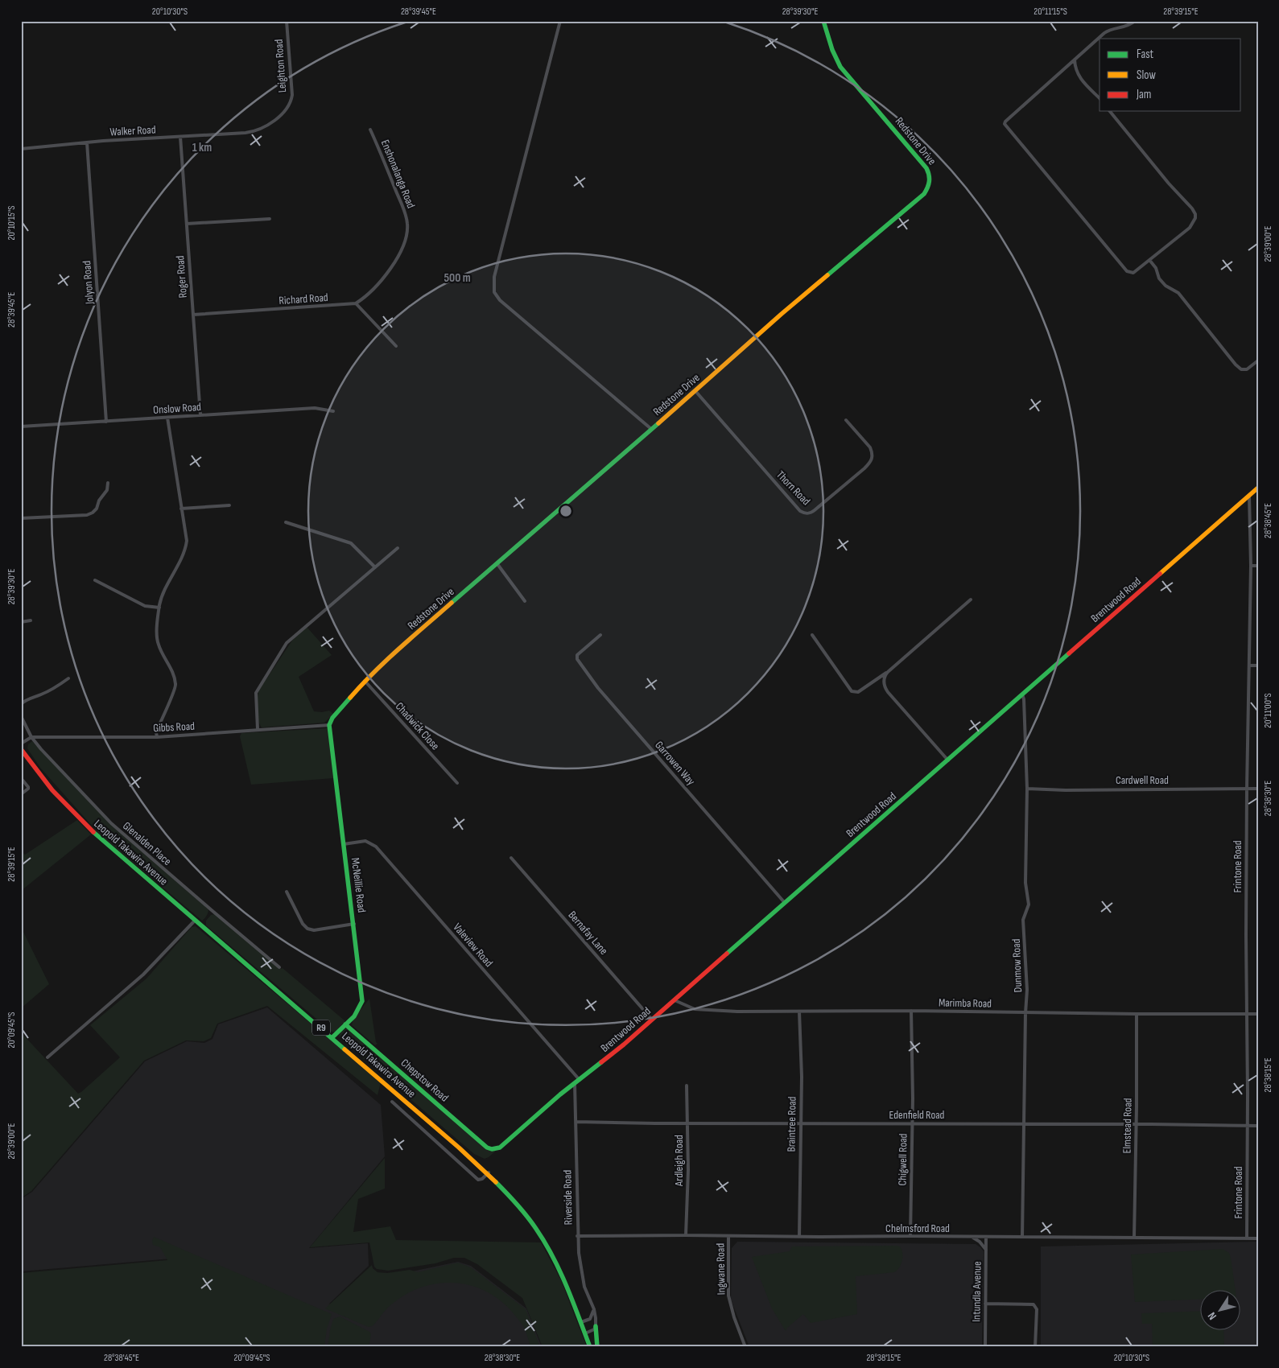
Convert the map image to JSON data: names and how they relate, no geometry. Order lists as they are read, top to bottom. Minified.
{"streets":{"main road":["Redstone Drive","Brentwood Road","Leopold Takawira Avenue","McNeillie Road","R9","Chepstow Road"],"street":["Leighton Road","Walker Road","Enshonalanga Road","Roger Road","Jolyon Road","Richard Road","Onslow Road","Thorn Road","Chadwick Close","Gibbs Road","Garrowen Way","Cardwell Road","Glenalden Place","Frintone Road","Bernafay Lane","Valeview Road","Dunmow Road","Marimba Road","Edenfield Road","Braintree Road","Elmstead Road","Chigwell Road","Ardleigh Road","Riverside Road","Chelmsford Road","Ingwane Road","Intundla Avenue"]},"crossings":[["Leighton Road","Walker Road"],["Walker Road","Roger Road"],["Walker Road","Jolyon Road"],["Redstone Drive","Thorn Road"],["Redstone Drive","Chadwick Close"],["Redstone Drive","Gibbs Road"],["Redstone Drive","McNeillie Road"],["Enshonalanga Road","Richard Road"],["Roger Road","Richard Road"],["Roger Road","Onslow Road"],["Jolyon Road","Onslow Road"],["Brentwood Road","Garrowen Way"],["Brentwood Road","Frintone Road"],["Brentwood Road","Bernafay Lane"],["Brentwood Road","Valeview Road"],["Brentwood Road","Dunmow Road"],["Brentwood Road","Marimba Road"],["Brentwood Road","Chepstow Road"],["Brentwood Road","Riverside Road"],["Gibbs Road","Glenalden Place"],["Gibbs Road","McNeillie Road"],["Cardwell Road","Frintone Road"],["Cardwell Road","Dunmow Road"],["Leopold Takawira Avenue","McNeillie Road"],["Frintone Road","Marimba Road"],["Frintone Road","Edenfield Road"],["Frintone Road","Chelmsford Road"],["McNeillie Road","Valeview Road"],["McNeillie Road","Chepstow Road"],["Valeview Road","Riverside Road"],["Dunmow Road","Marimba Road"],["Dunmow Road","Edenfield Road"],["Dunmow Road","Chelmsford Road"],["Marimba Road","Braintree Road"],["Marimba Road","Elmstead Road"],["Marimba Road","Chigwell Road"],["Edenfield Road","Braintree Road"],["Edenfield Road","Elmstead Road"],["Edenfield Road","Chigwell Road"],["Edenfield Road","Ardleigh Road"],["Edenfield Road","Riverside Road"],["Braintree Road","Chelmsford Road"],["Elmstead Road","Chelmsford Road"],["Chigwell Road","Chelmsford Road"],["Ardleigh Road","Chelmsford Road"],["Riverside Road","Chelmsford Road"],["Chelmsford Road","Ingwane Road"],["Chelmsford Road","Intundla Avenue"]],"legend":["Fast","Slow","Jam"],"north":"bottom left","coordinates":["20°10'30\"S","28°39'45\"E","28°39'30\"E","20°11'15\"S","28°39'15\"E","20°10'15\"S","28°39'00\"E","28°38'45\"E","20°11'00\"S","28°38'30\"E","20°09'45\"S","28°38'15\"E"],"rings":["1 km","500 m"]}
